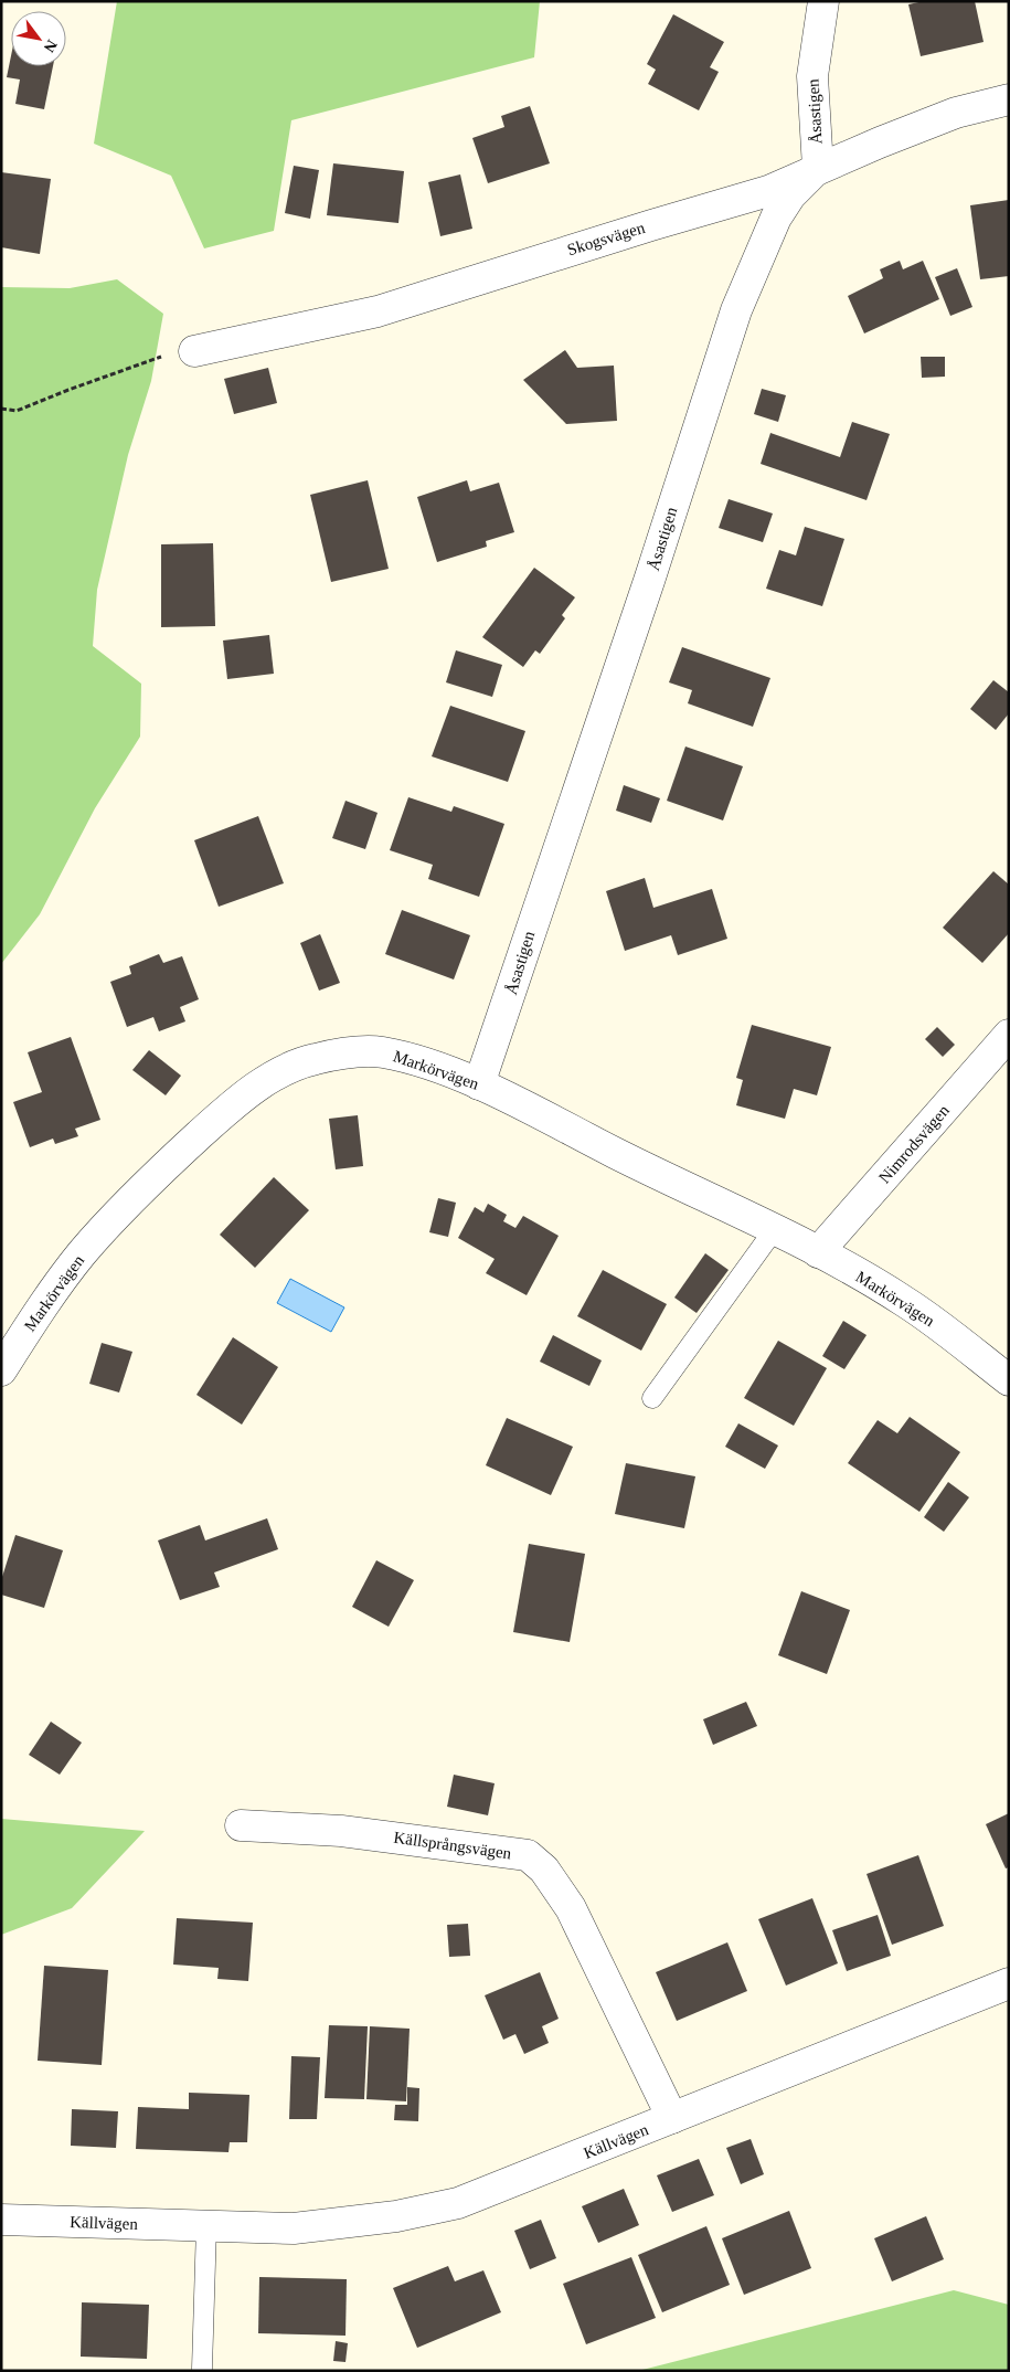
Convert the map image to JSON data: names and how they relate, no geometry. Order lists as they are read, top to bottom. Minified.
{"streets":{"street":["Åsastigen","Skogsvägen","Markörvägen","Nimrodsvägen","Källsprångsvägen","Källvägen"]},"crossings":[["Åsastigen","Skogsvägen"],["Åsastigen","Markörvägen"],["Markörvägen","Nimrodsvägen"],["Källsprångsvägen","Källvägen"]],"north":"bottom right"}
